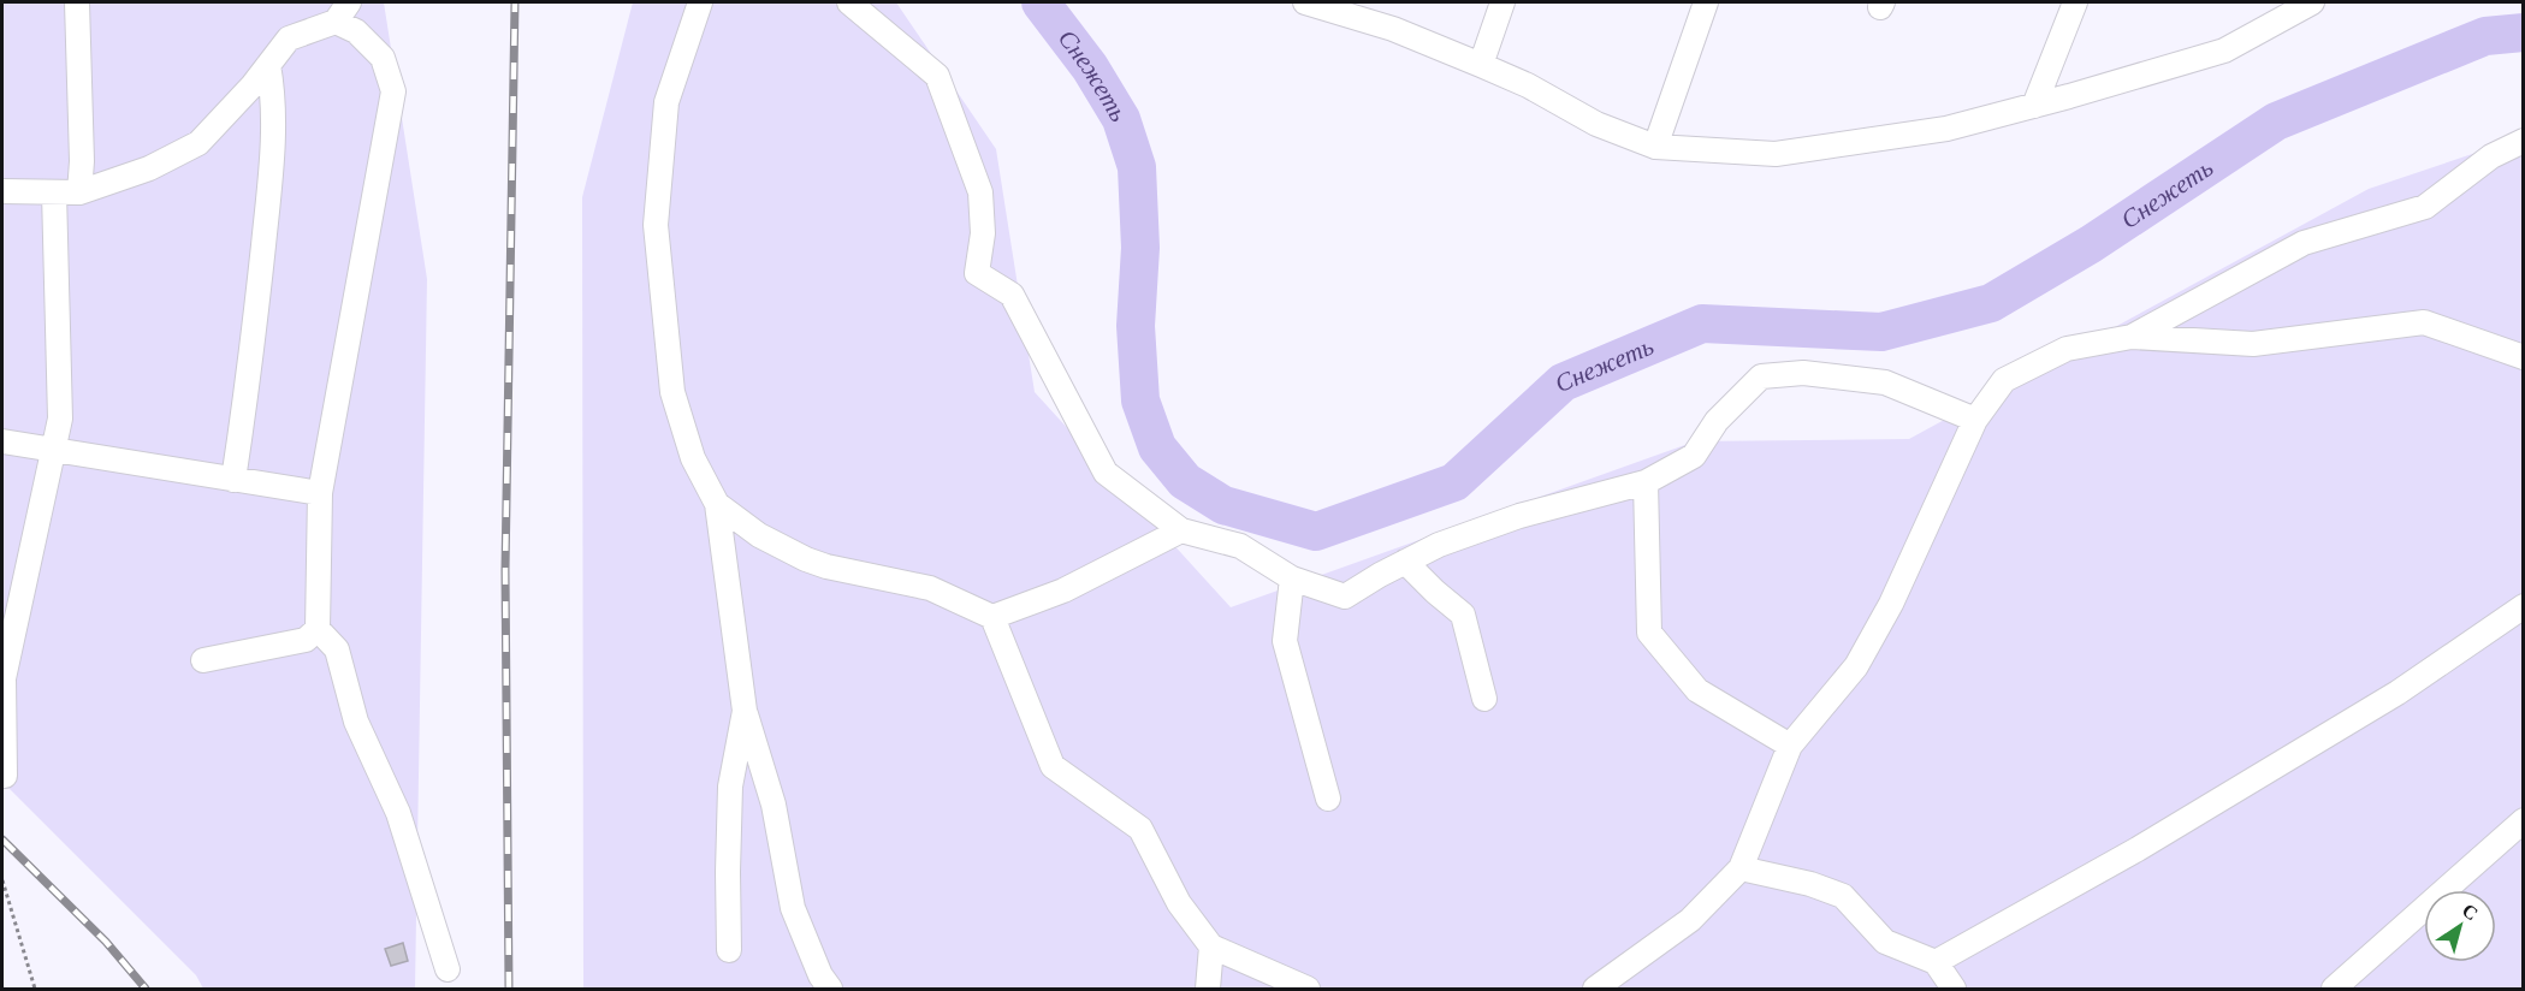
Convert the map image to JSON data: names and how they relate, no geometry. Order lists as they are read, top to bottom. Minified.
{"water":["Снежеть"],"north":"top right"}
